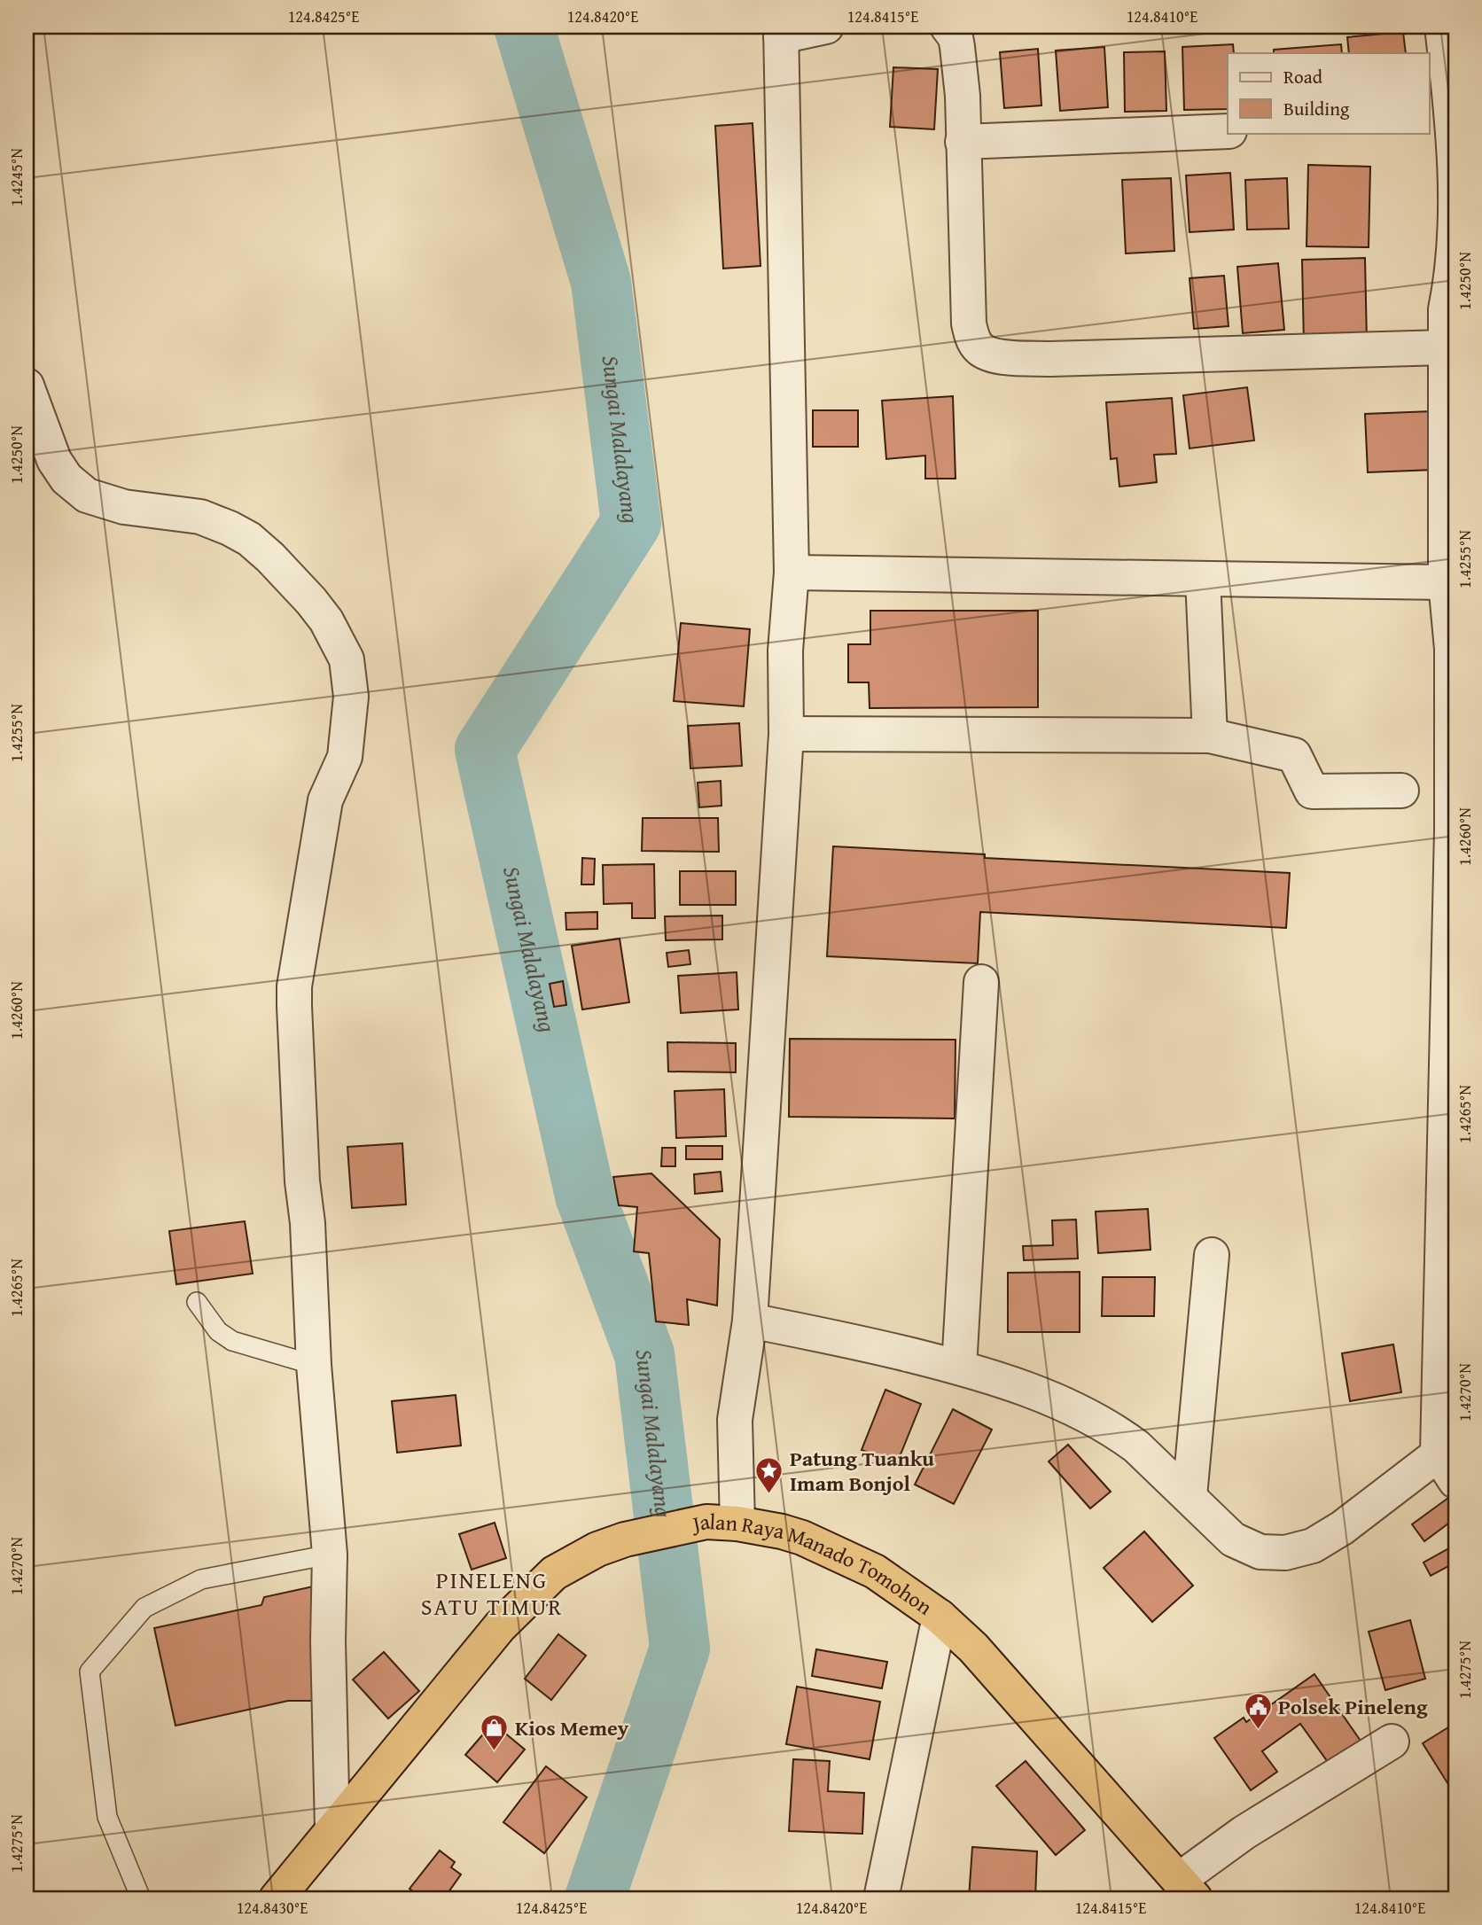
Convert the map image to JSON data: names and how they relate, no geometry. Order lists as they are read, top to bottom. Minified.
{"streets":{"highway":["Jalan Raya Manado Tomohon"]},"districts":["PINELENG SATU TIMUR"],"water":["Sungai Malalayang"],"places":{"place":["Patung Tuanku Imam Bonjol"],"public building":["Polsek Pineleng"],"shop":["Kios Memey"]},"legend":["Road","Building"],"coordinates":["124.8425°E","124.8420°E","124.8415°E","124.8410°E","1.4245°N","1.4250°N","1.4255°N","1.4260°N","1.4265°N","1.4270°N","1.4275°N","124.8430°E"]}
